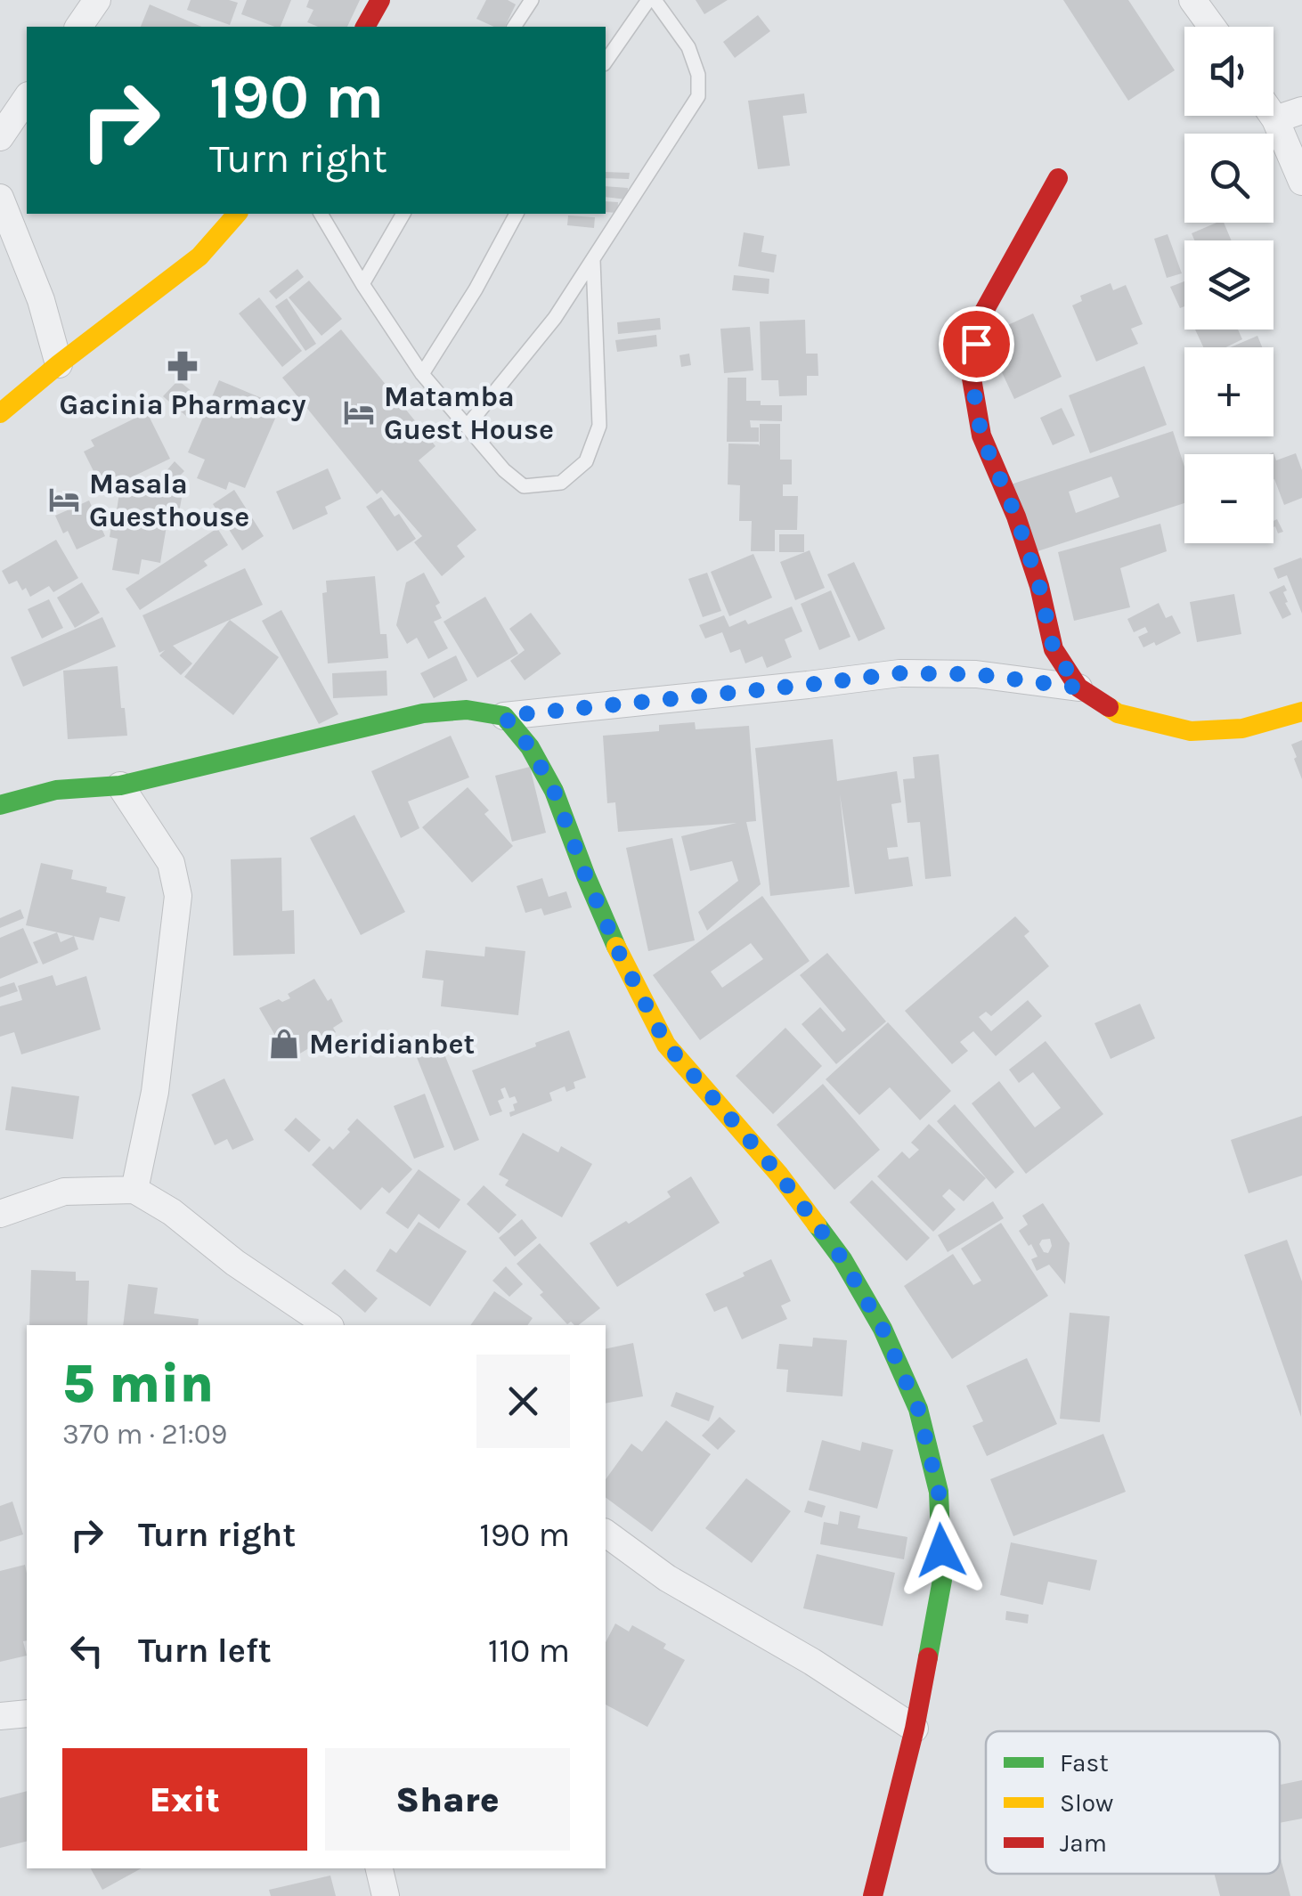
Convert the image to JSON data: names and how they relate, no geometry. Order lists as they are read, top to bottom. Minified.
{"places":{"pharmacy":["Gacinia Pharmacy"],"hotel":["Matamba Guest House","Masala Guesthouse"],"shop":["Meridianbet"]},"legend":["Fast","Slow","Jam"],"page":{"map_buttons":["+","−"],"turn":["190 m","Turn right"],"heading":["5 min","370 m · 21:09"],"list":[{"name":"Turn right","value":"190 m"},{"name":"Turn left","value":"110 m"}],"buttons":["Exit","Share"]}}
